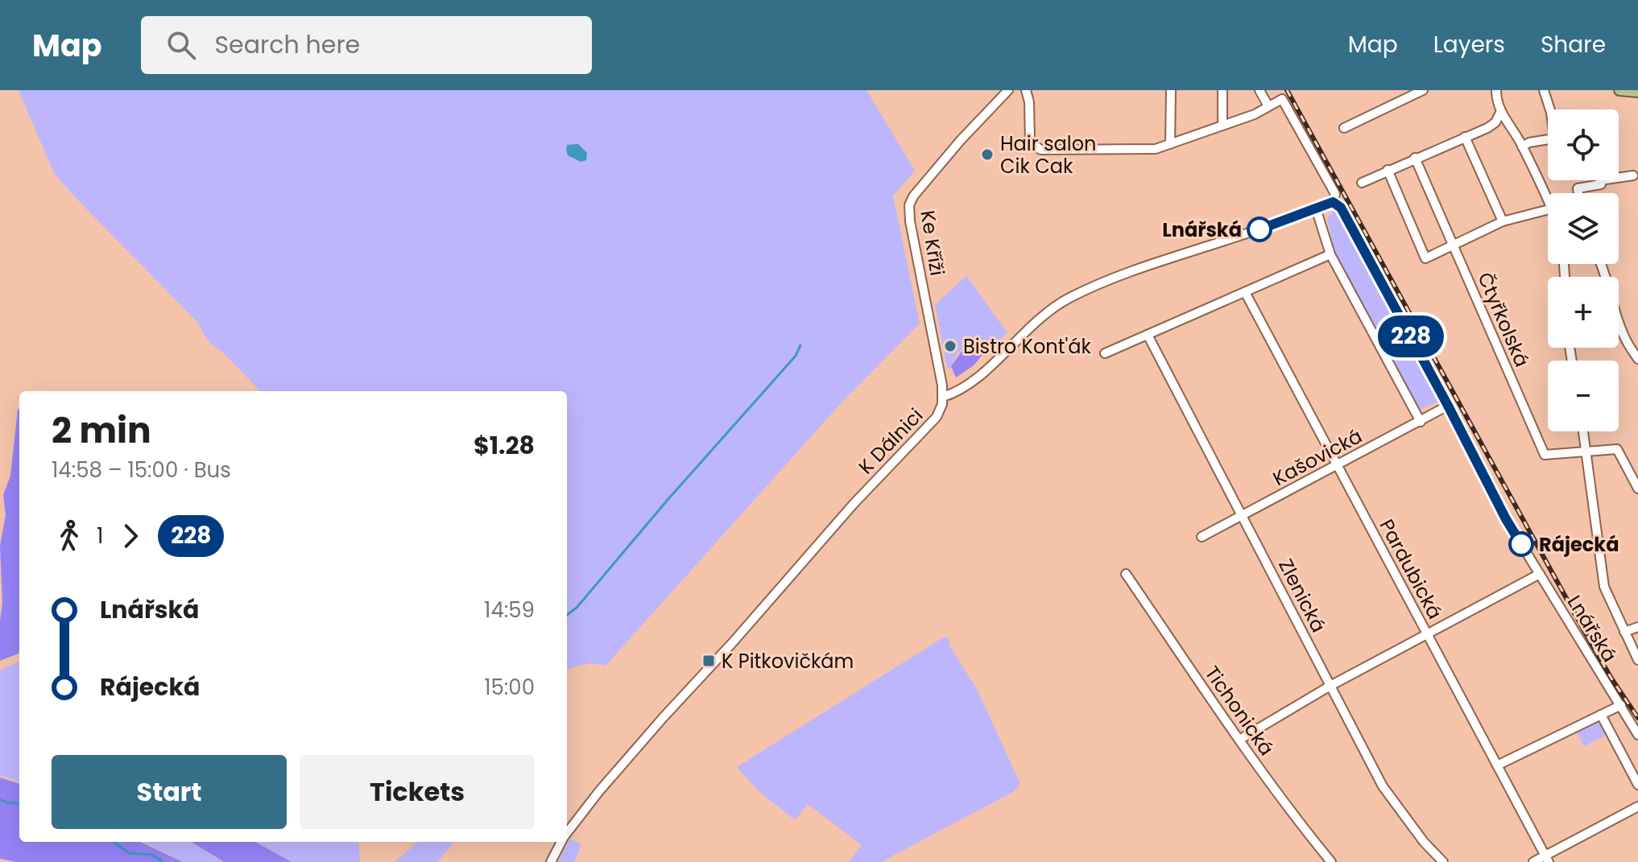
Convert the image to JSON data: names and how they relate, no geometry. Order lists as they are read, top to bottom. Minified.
{"streets":{"street":["Ke Kříži","Čtyřkolská","K Dálnici","Kašovická","Pardubická","Zlenická","Lnářská","Tichonická"]},"crossings":[["Ke Kříži","K Dálnici"],["K Dálnici","Lnářská"],["Kašovická","Pardubická"],["Kašovická","Zlenická"],["Kašovická","Lnářská"]],"places":{"other":["Hair salon Cik Cak","Lnářská","Bistro Kont'ák","Rájecká"],"transit":["K Pitkovičkám"]},"lines":["bus line 228"],"page":{"header":"Map","search":"Search here","nav":["Map","Layers","Share"],"on_map":"228","map_buttons":["+","−"],"heading":["2 min","14:58 – 15:00 · Bus","$1.28"],"legs":["1","228"],"list":[{"name":"Lnářská","value":"14:59"},{"name":"Rájecká","value":"15:00"}],"buttons":["Start","Tickets"]}}
